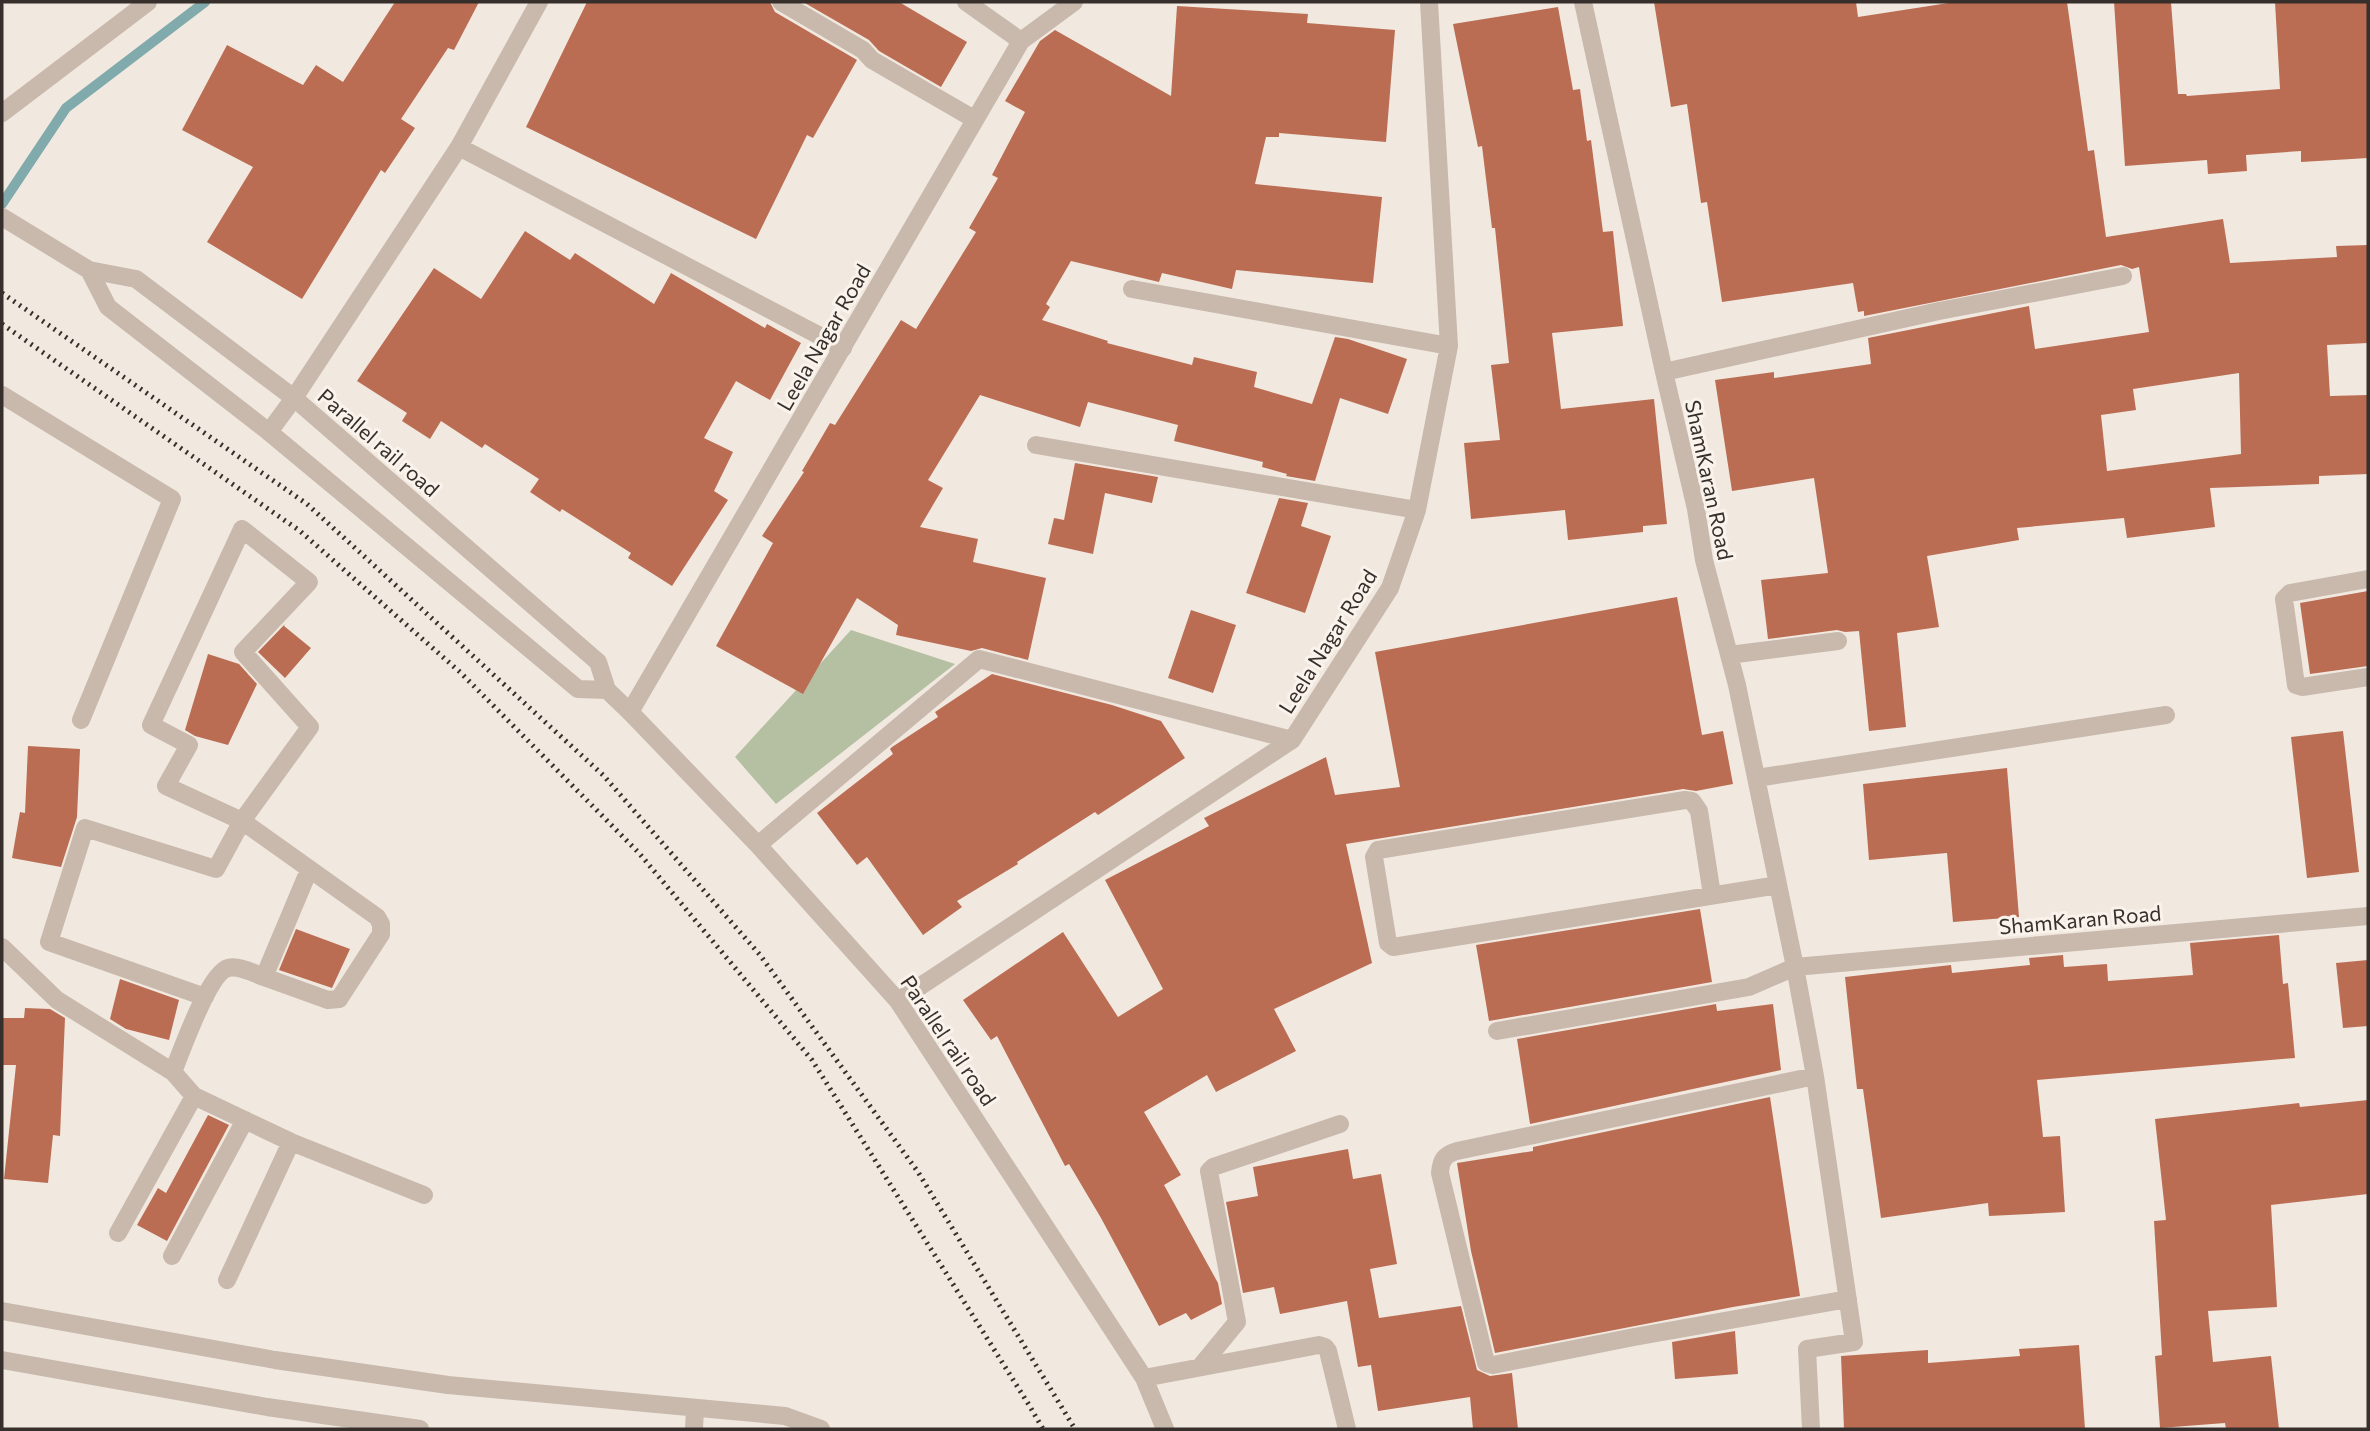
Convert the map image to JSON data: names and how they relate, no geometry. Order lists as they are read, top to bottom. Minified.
{"streets":{"street":["Leela Nagar Road","Parallel rail road","ShamKaran Road"]},"crossings":[["Leela Nagar Road","Parallel rail road"]]}
